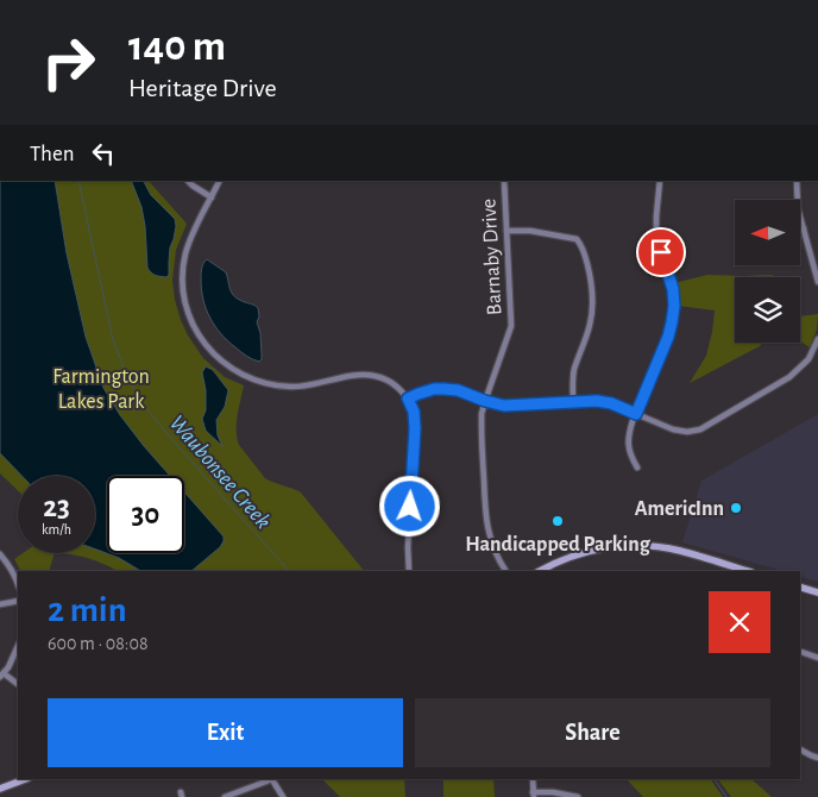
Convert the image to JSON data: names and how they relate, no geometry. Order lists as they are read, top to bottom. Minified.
{"streets":{"street":["Barnaby Drive"]},"water":["Waubonsee Creek"],"parks":["Farmington Lakes Park"],"places":["AmericInn","Handicapped Parking"],"north":"left","page":{"turn":["140 m","Heritage Drive"],"then":"Then","speed":"23 km/h","limit":"30","heading":["2 min","600 m · 08:08"],"buttons":["Exit","Share"]}}
